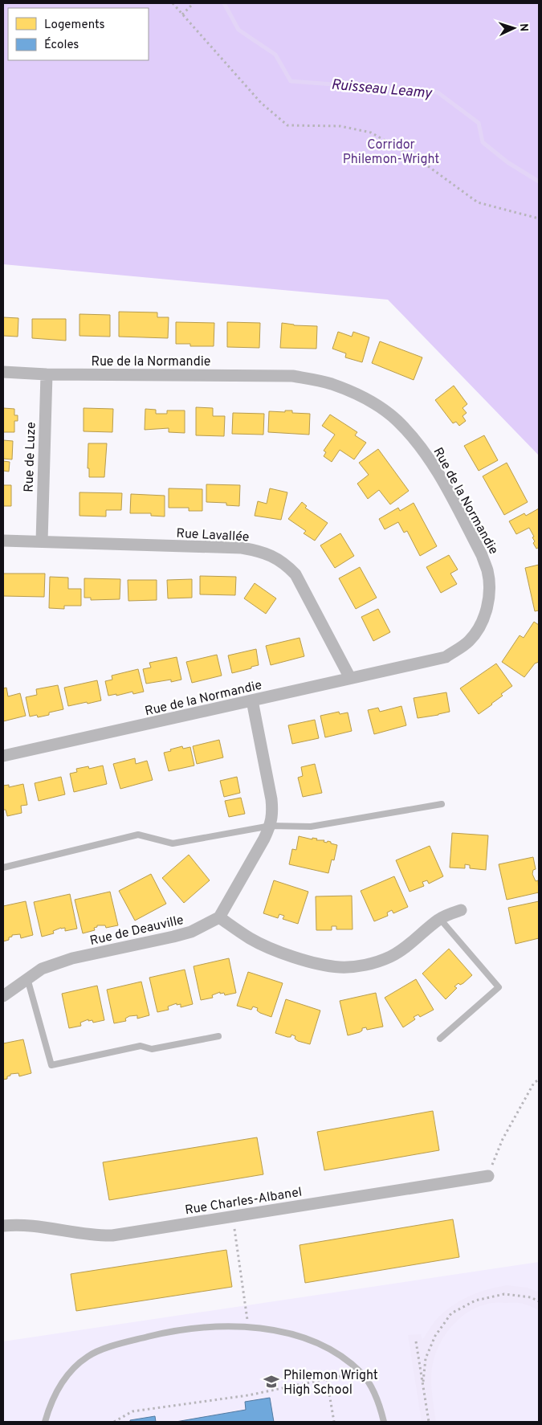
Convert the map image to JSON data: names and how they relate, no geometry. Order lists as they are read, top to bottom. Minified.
{"streets":{"street":["Rue de la Normandie","Rue de Luze","Rue Lavallée","Rue de Deauville","Rue Charles-Albanel"]},"crossings":[["Rue de la Normandie","Rue de Luze"],["Rue de la Normandie","Rue Lavallée"],["Rue de Luze","Rue Lavallée"]],"water":["Ruisseau Leamy"],"parks":["Corridor Philemon-Wright"],"places":{"school or university":["Philemon Wright High School"]},"legend":["Logements","Écoles"],"north":"right"}
